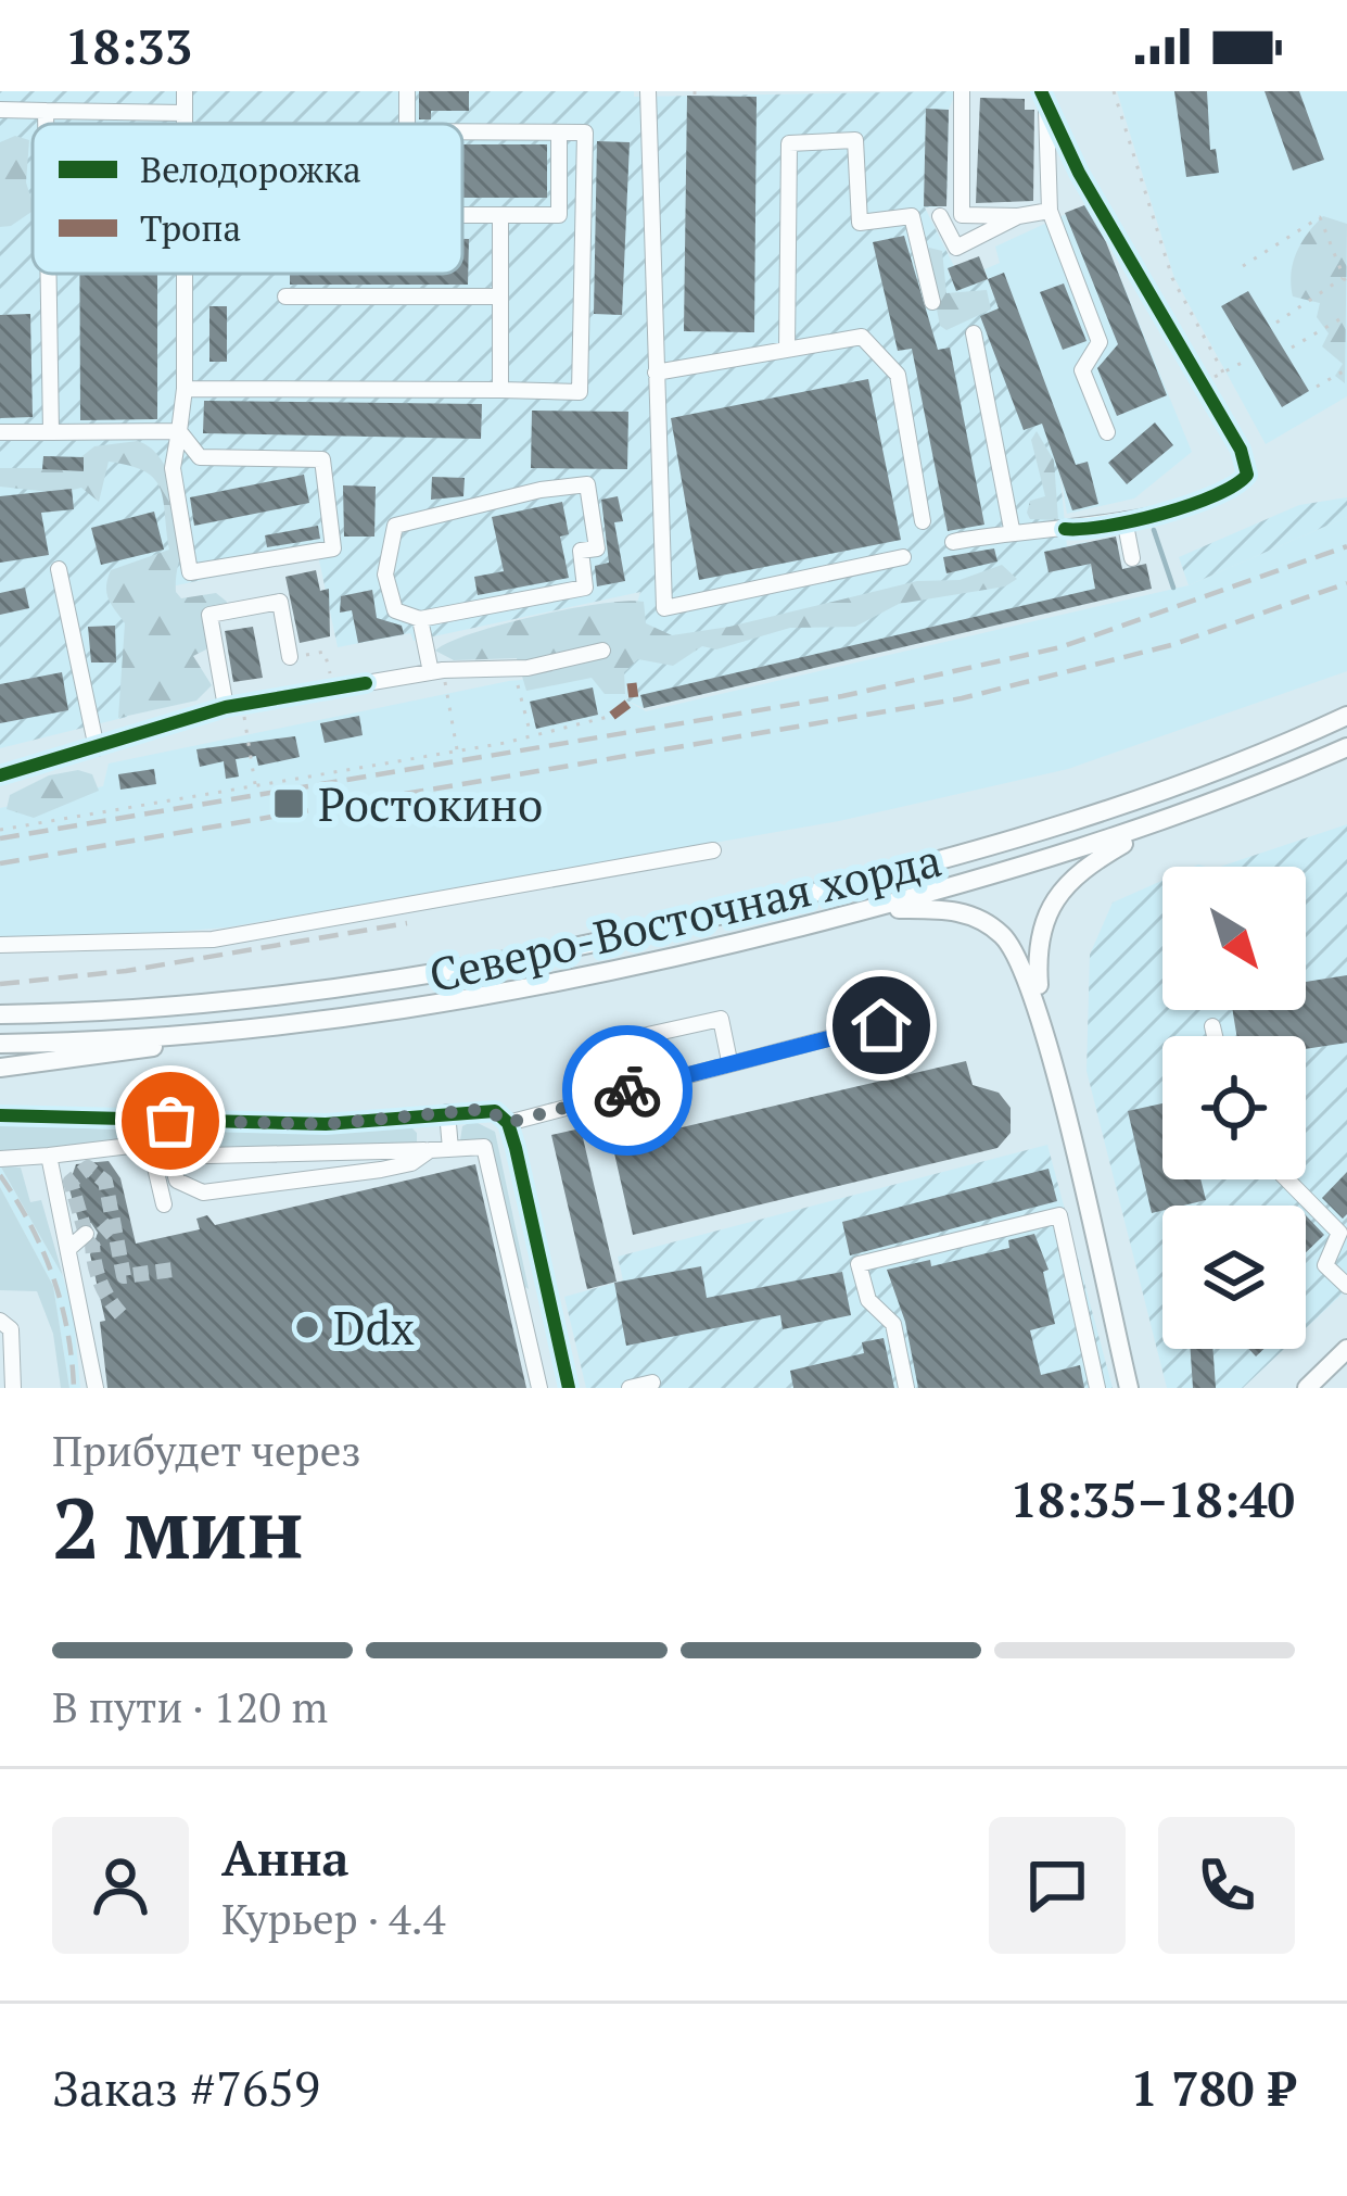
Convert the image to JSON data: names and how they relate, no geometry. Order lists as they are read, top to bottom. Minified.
{"streets":{"main road":["Северо-Восточная хорда"]},"places":{"transit":["Ростокино"],"other":["Ddx"]},"legend":["Велодорожка","Тропа"],"north":"bottom right","page":{"status":"18:33","heading":["2 мин","Прибудет через","18:35–18:40"],"panel":["Анна","Курьер · 4.4","Заказ #7659","1 780 ₽"],"bar":"В пути · 120 m"}}
